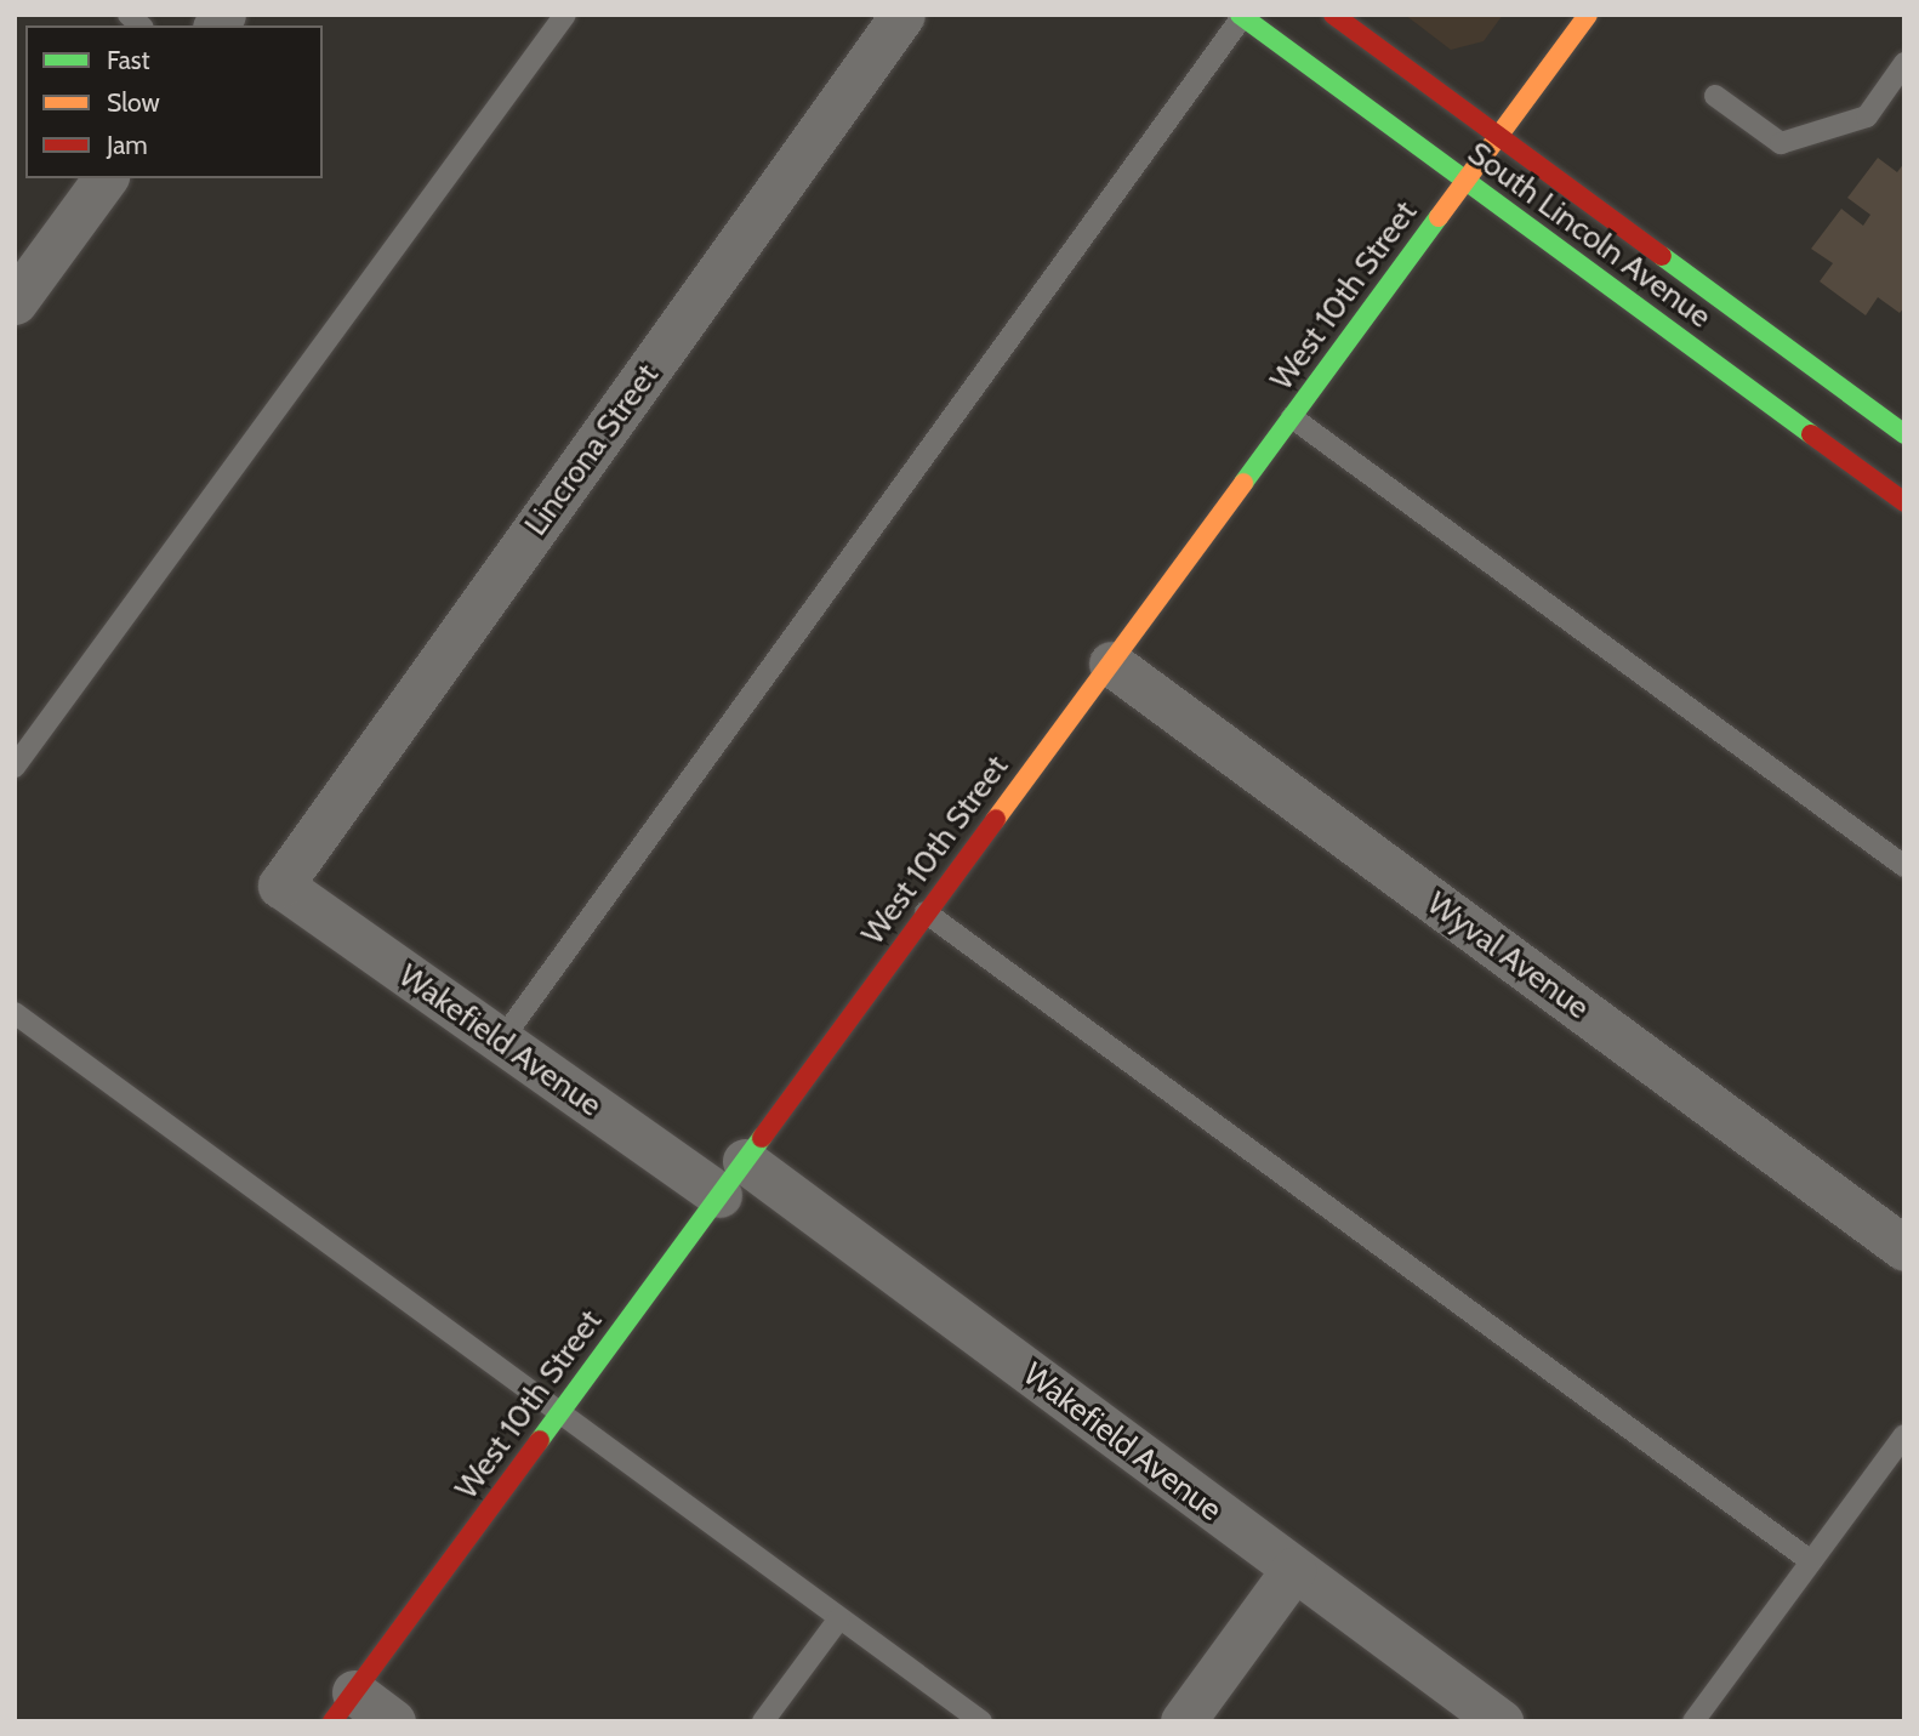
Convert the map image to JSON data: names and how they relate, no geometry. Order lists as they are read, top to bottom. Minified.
{"streets":{"street":["South Lincoln Avenue","West 10th Street","Lincrona Street","Wyval Avenue","Wakefield Avenue"]},"crossings":[["South Lincoln Avenue","West 10th Street"],["West 10th Street","Wyval Avenue"],["West 10th Street","Wakefield Avenue"],["Lincrona Street","Wakefield Avenue"]],"legend":["Fast","Slow","Jam"]}
